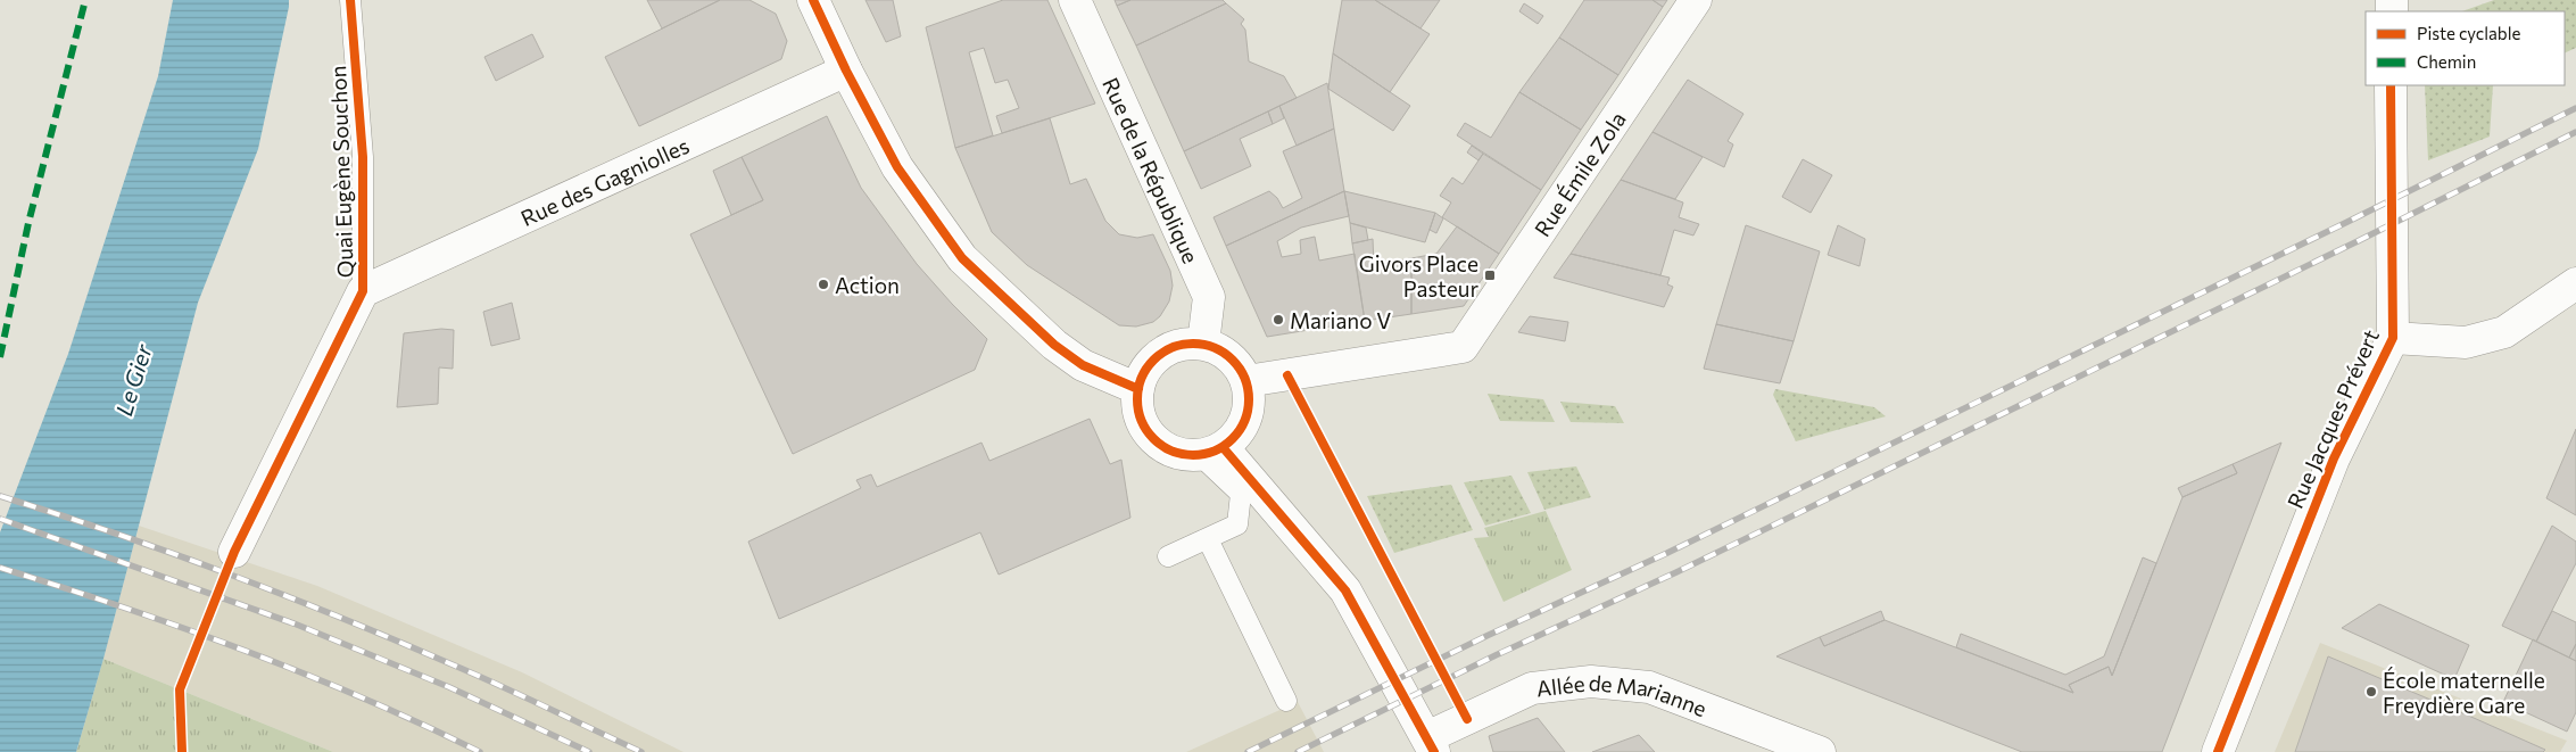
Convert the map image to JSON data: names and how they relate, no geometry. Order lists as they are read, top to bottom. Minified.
{"streets":{"street":["Rue de la République","Quai Eugène Souchon","Rue Émile Zola","Rue des Gagniolles","Rue Jacques Prévert","Allée de Marianne"]},"crossings":[["Rue de la République","Rue Émile Zola"],["Quai Eugène Souchon","Rue des Gagniolles"]],"water":["Le Gier"],"places":{"transit":["Givors Place Pasteur"],"other":["Action","Mariano V","École maternelle Freydière Gare"]},"legend":["Piste cyclable","Chemin"]}
